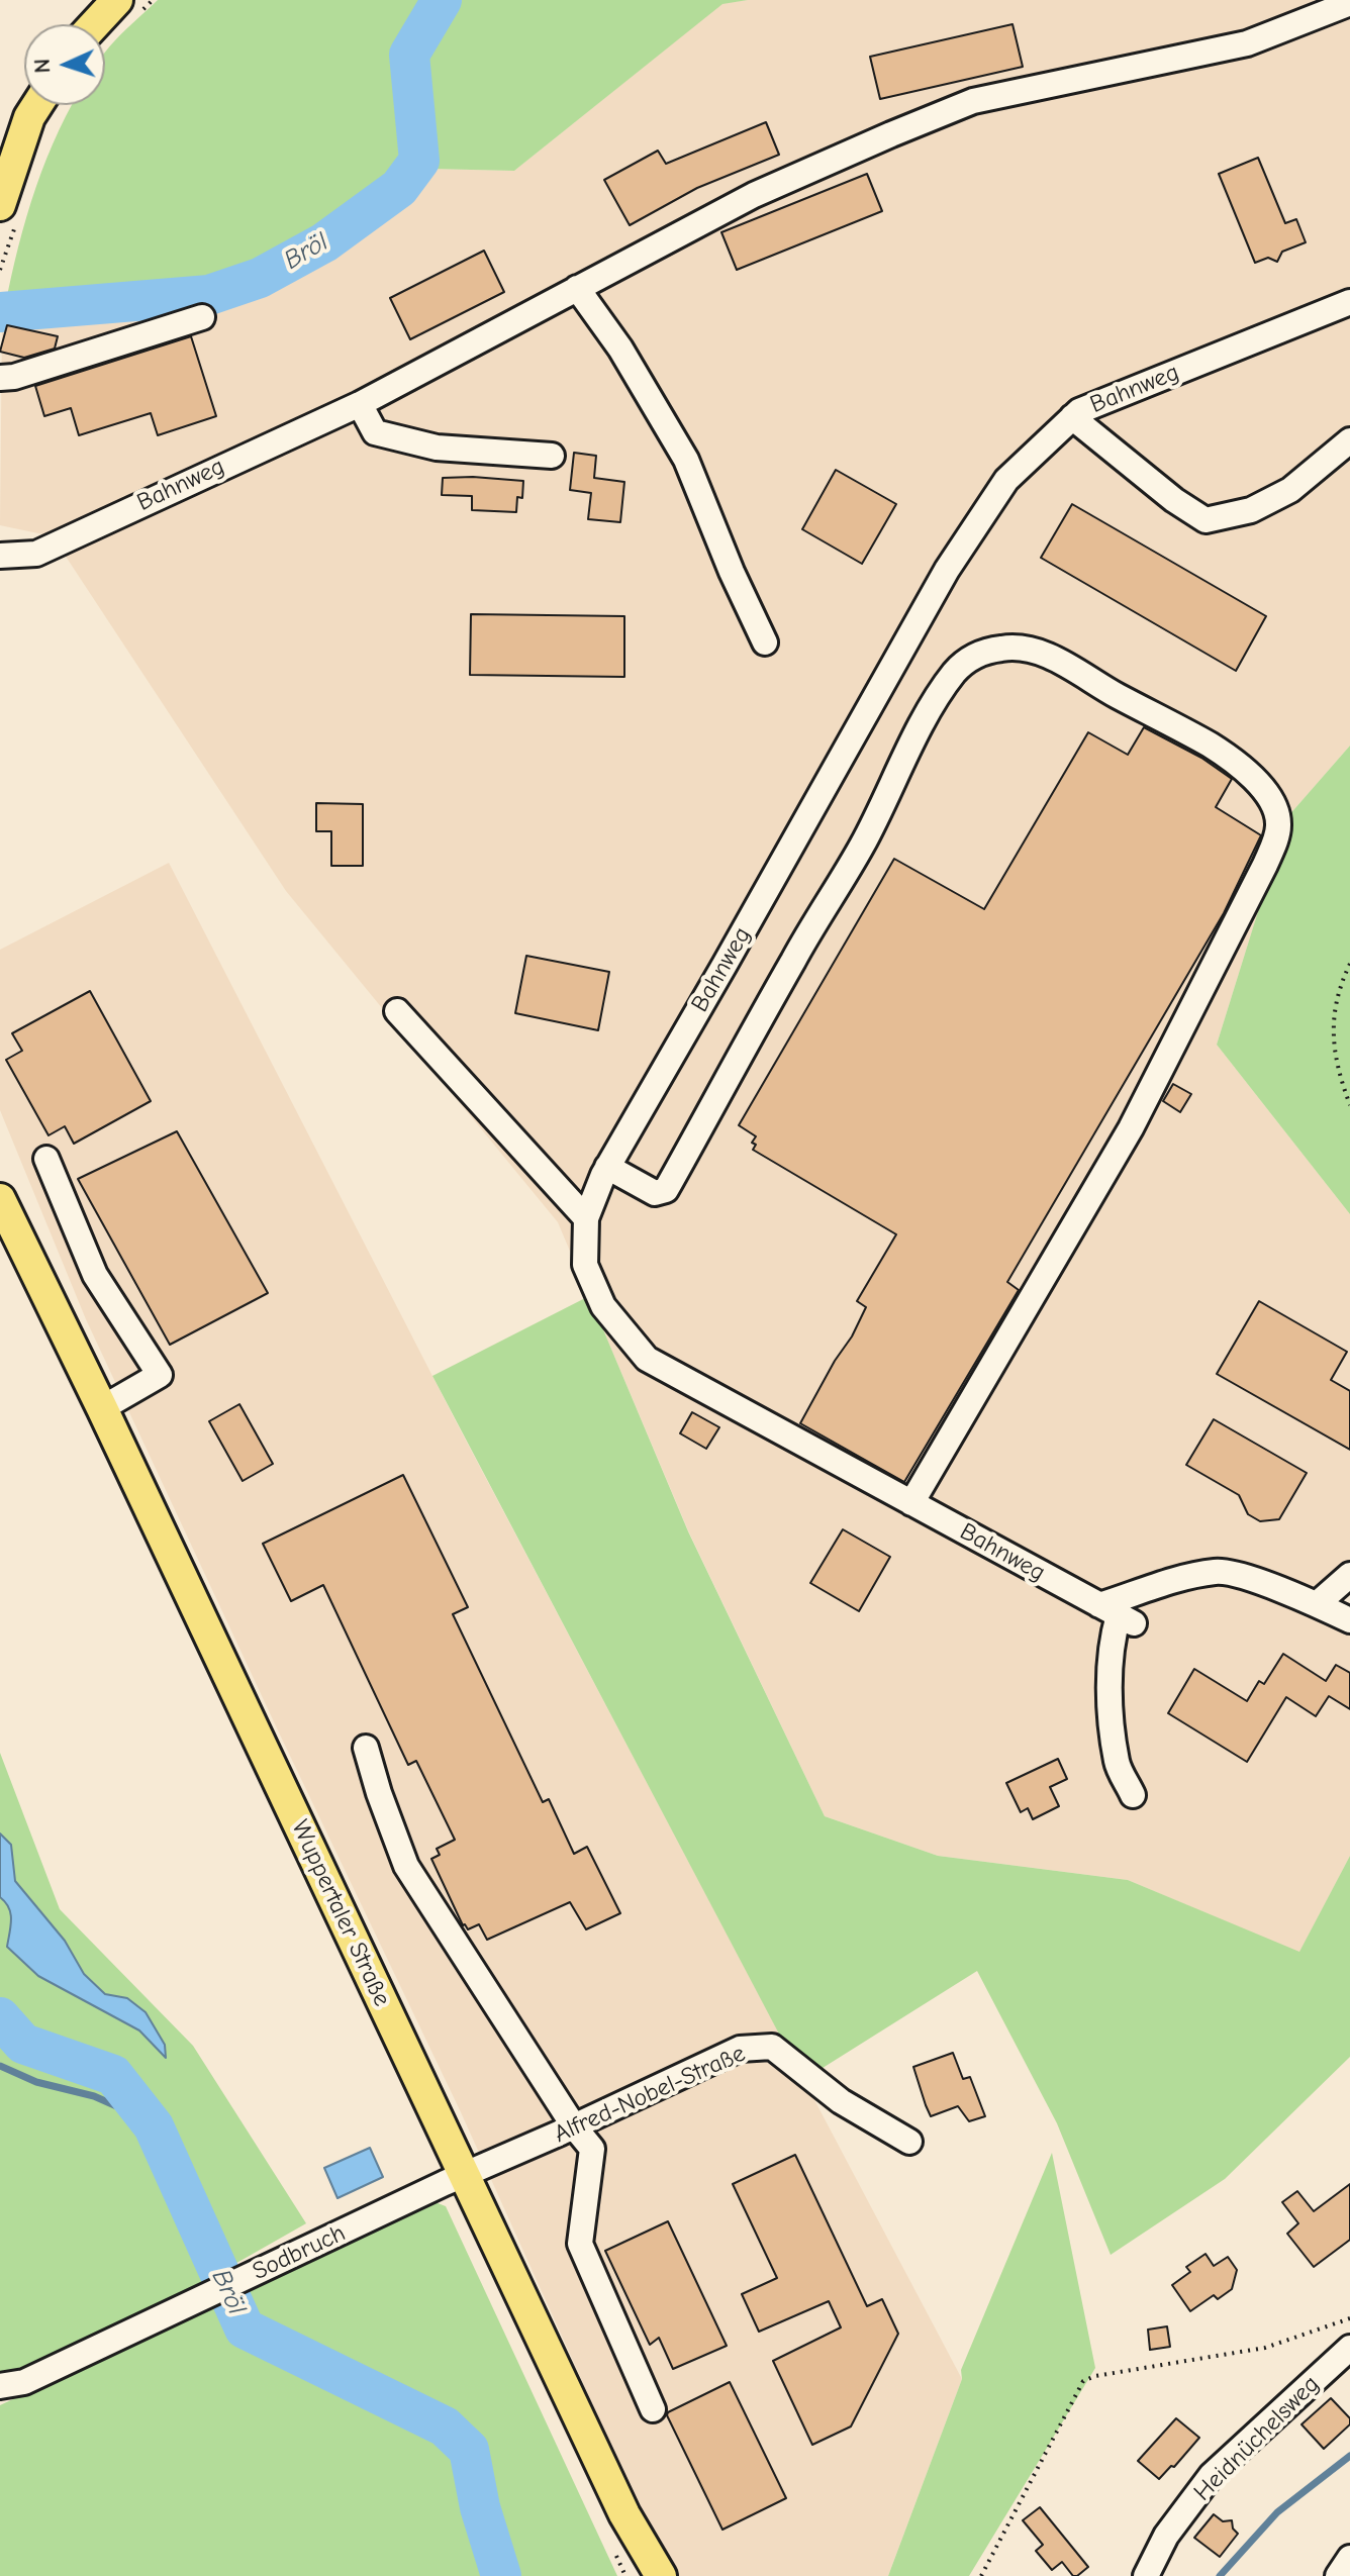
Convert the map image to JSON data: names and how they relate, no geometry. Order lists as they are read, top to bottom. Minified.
{"streets":{"main road":["Wuppertaler Straße"],"street":["Bahnweg","Alfred-Nobel-Straße","Sodbruch","Heidnüchelsweg"]},"crossings":[["Wuppertaler Straße","Alfred-Nobel-Straße"],["Wuppertaler Straße","Sodbruch"],["Alfred-Nobel-Straße","Sodbruch"]],"water":["Bröl"],"north":"left"}
